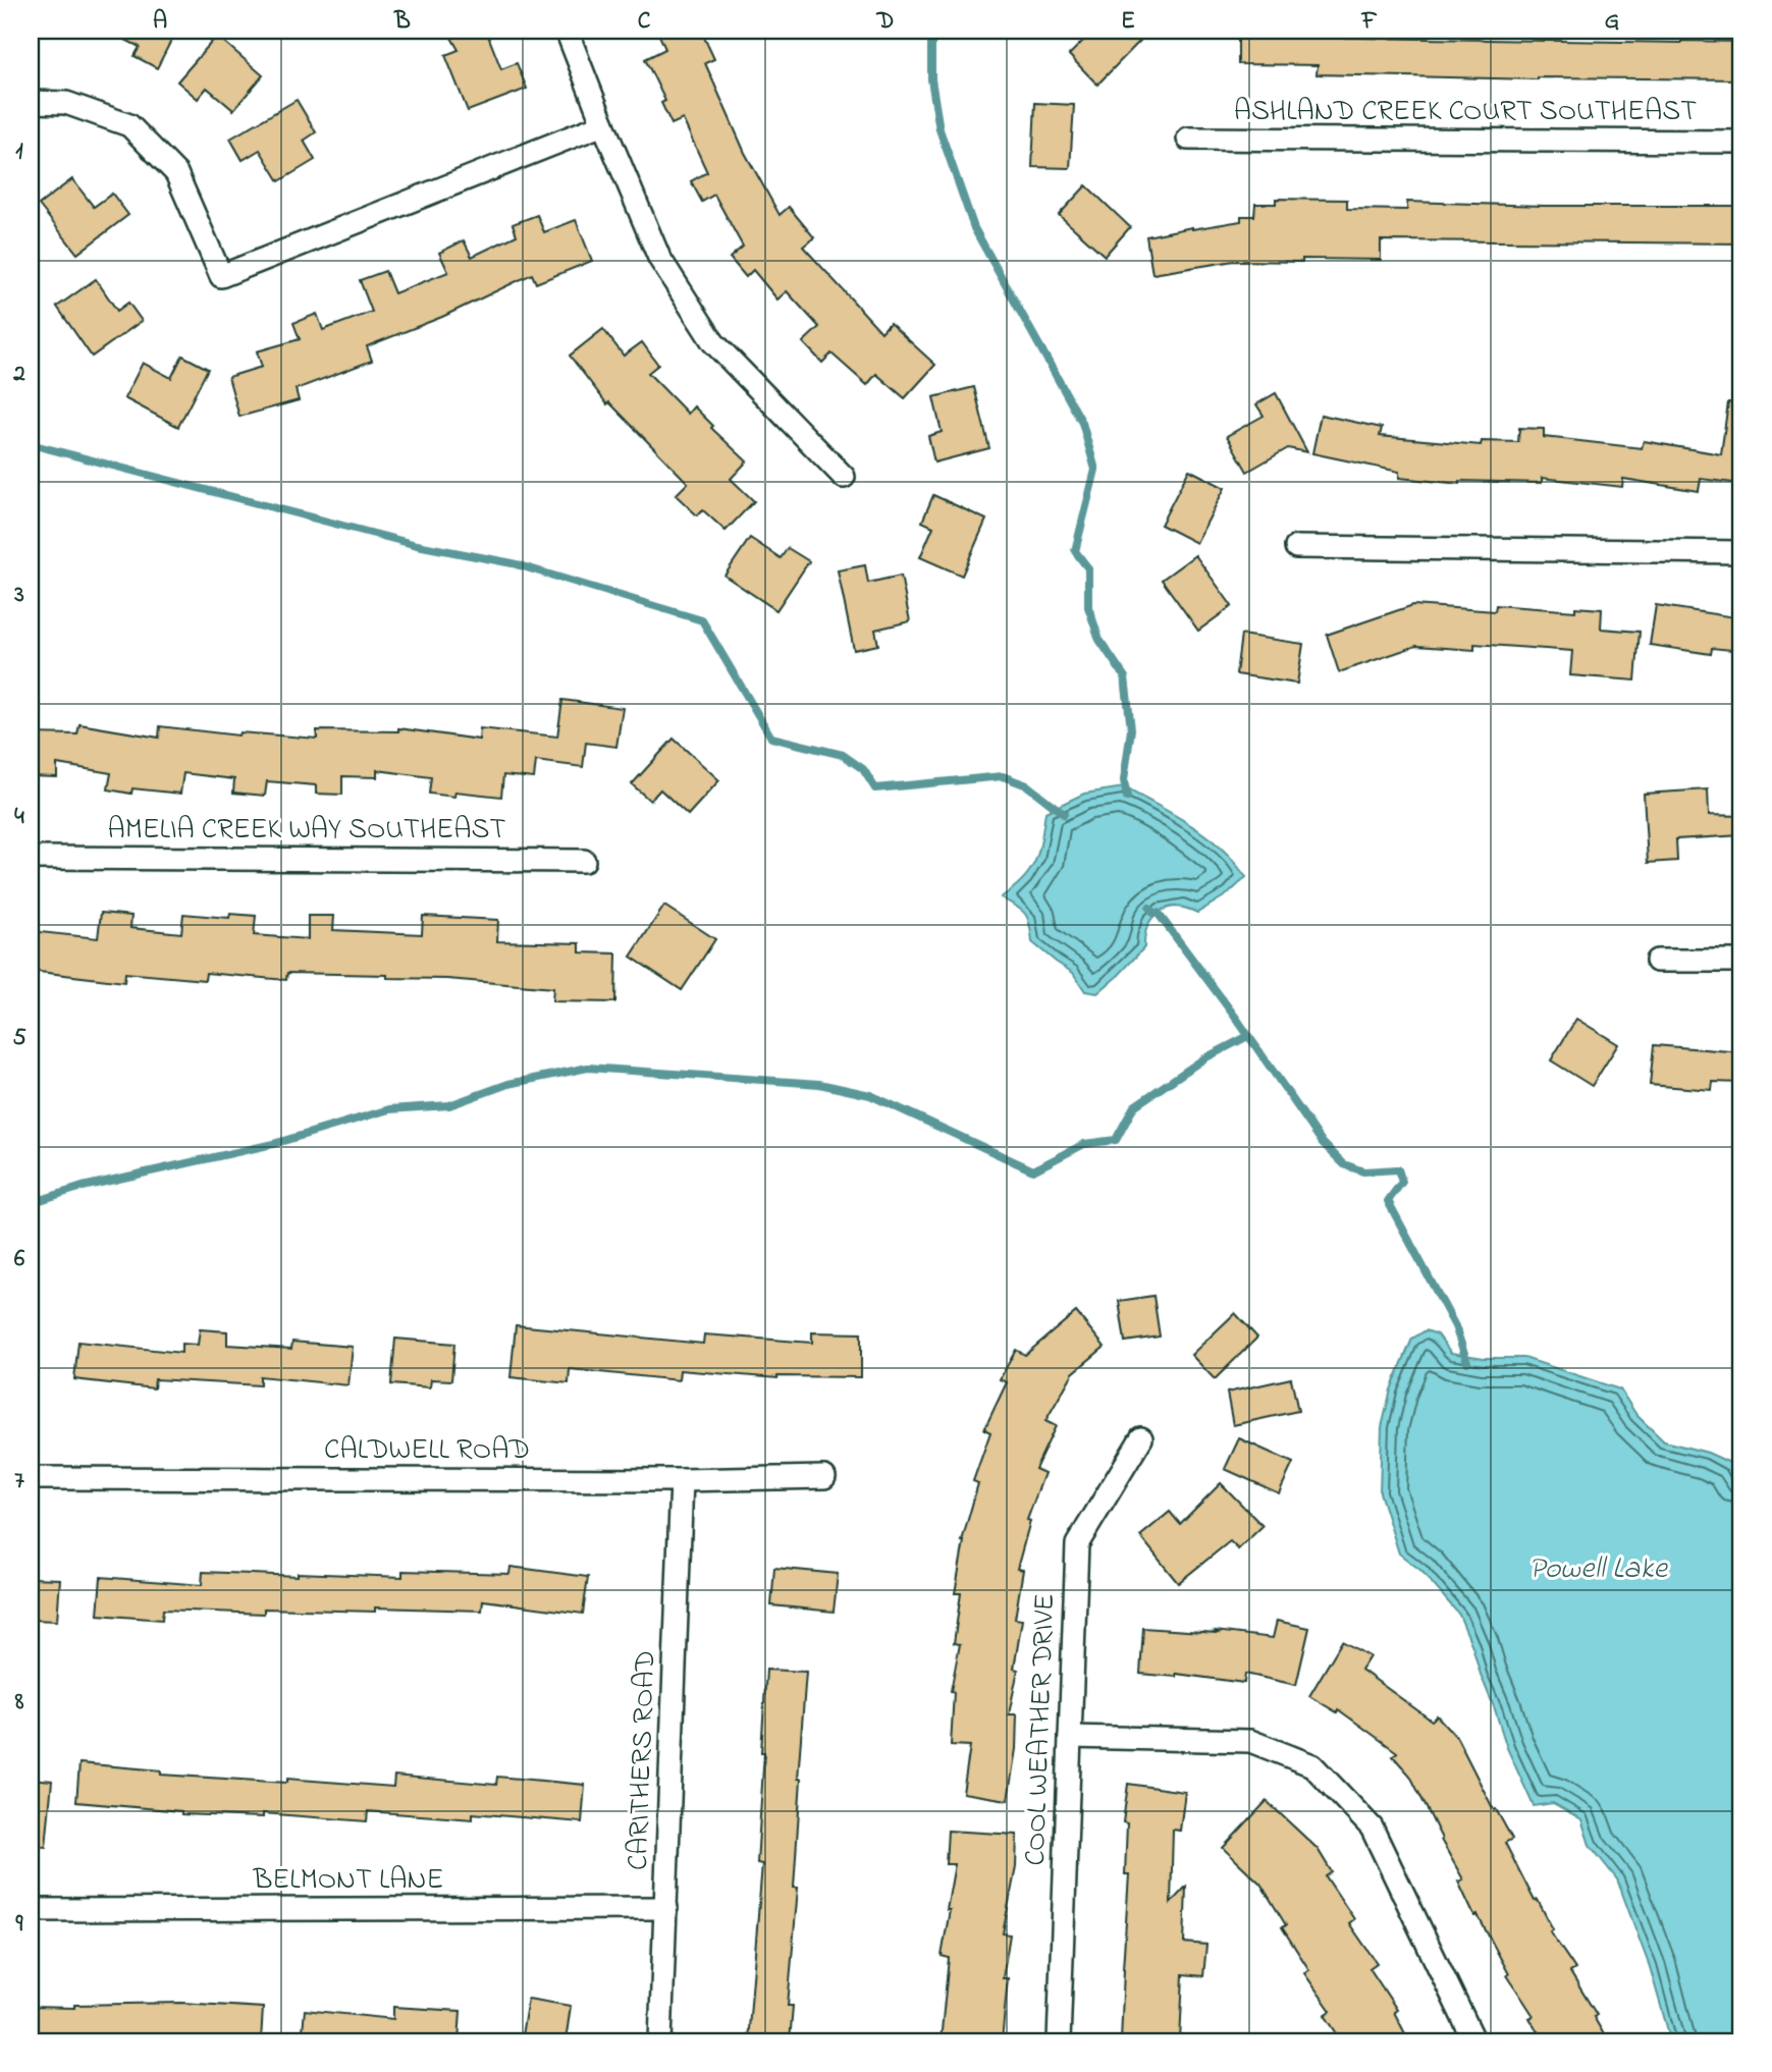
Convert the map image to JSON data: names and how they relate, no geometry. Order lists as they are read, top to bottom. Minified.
{"streets":{"street":["ASHLAND CREEK COURT SOUTHEAST","AMELIA CREEK WAY SOUTHEAST","CALDWELL ROAD","COOL WEATHER DRIVE","CARITHERS ROAD","BELMONT LANE"]},"crossings":[["CALDWELL ROAD","CARITHERS ROAD"],["CARITHERS ROAD","BELMONT LANE"]],"water":["Powell Lake"],"grid":{"columns":["A","B","C","D","E","F","G"],"rows":["1","2","3","4","5","6","7","8","9"]}}
